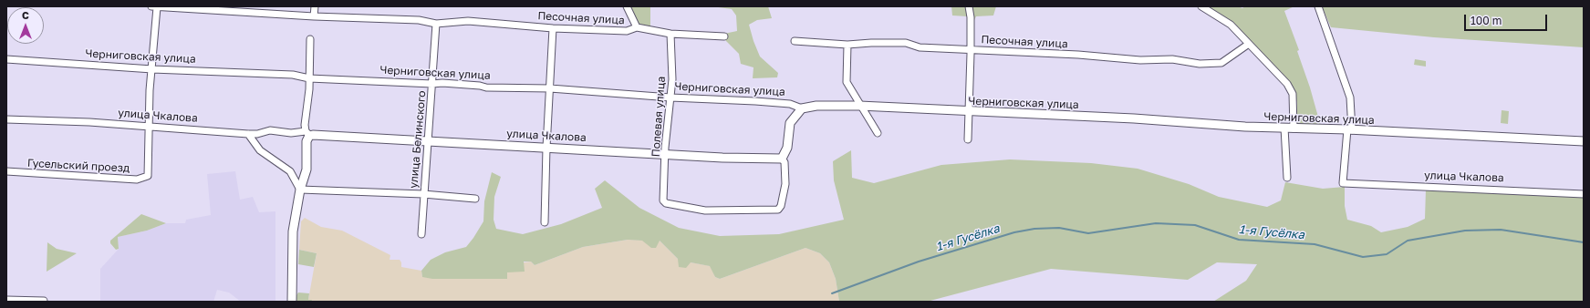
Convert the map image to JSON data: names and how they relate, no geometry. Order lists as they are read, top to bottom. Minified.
{"streets":{"street":["Песочная улица","Черниговская улица","улица Чкалова","Полевая улица","улица Белинского","Гусельский проезд"]},"crossings":[["Песочная улица","Полевая улица"],["Песочная улица","улица Белинского"],["Черниговская улица","улица Чкалова"],["Черниговская улица","Полевая улица"],["Черниговская улица","улица Белинского"],["улица Чкалова","Полевая улица"],["улица Чкалова","улица Белинского"],["улица Чкалова","Гусельский проезд"]],"water":["1-я Гусёлка"],"scale_bar":"100 m","north":"top"}
